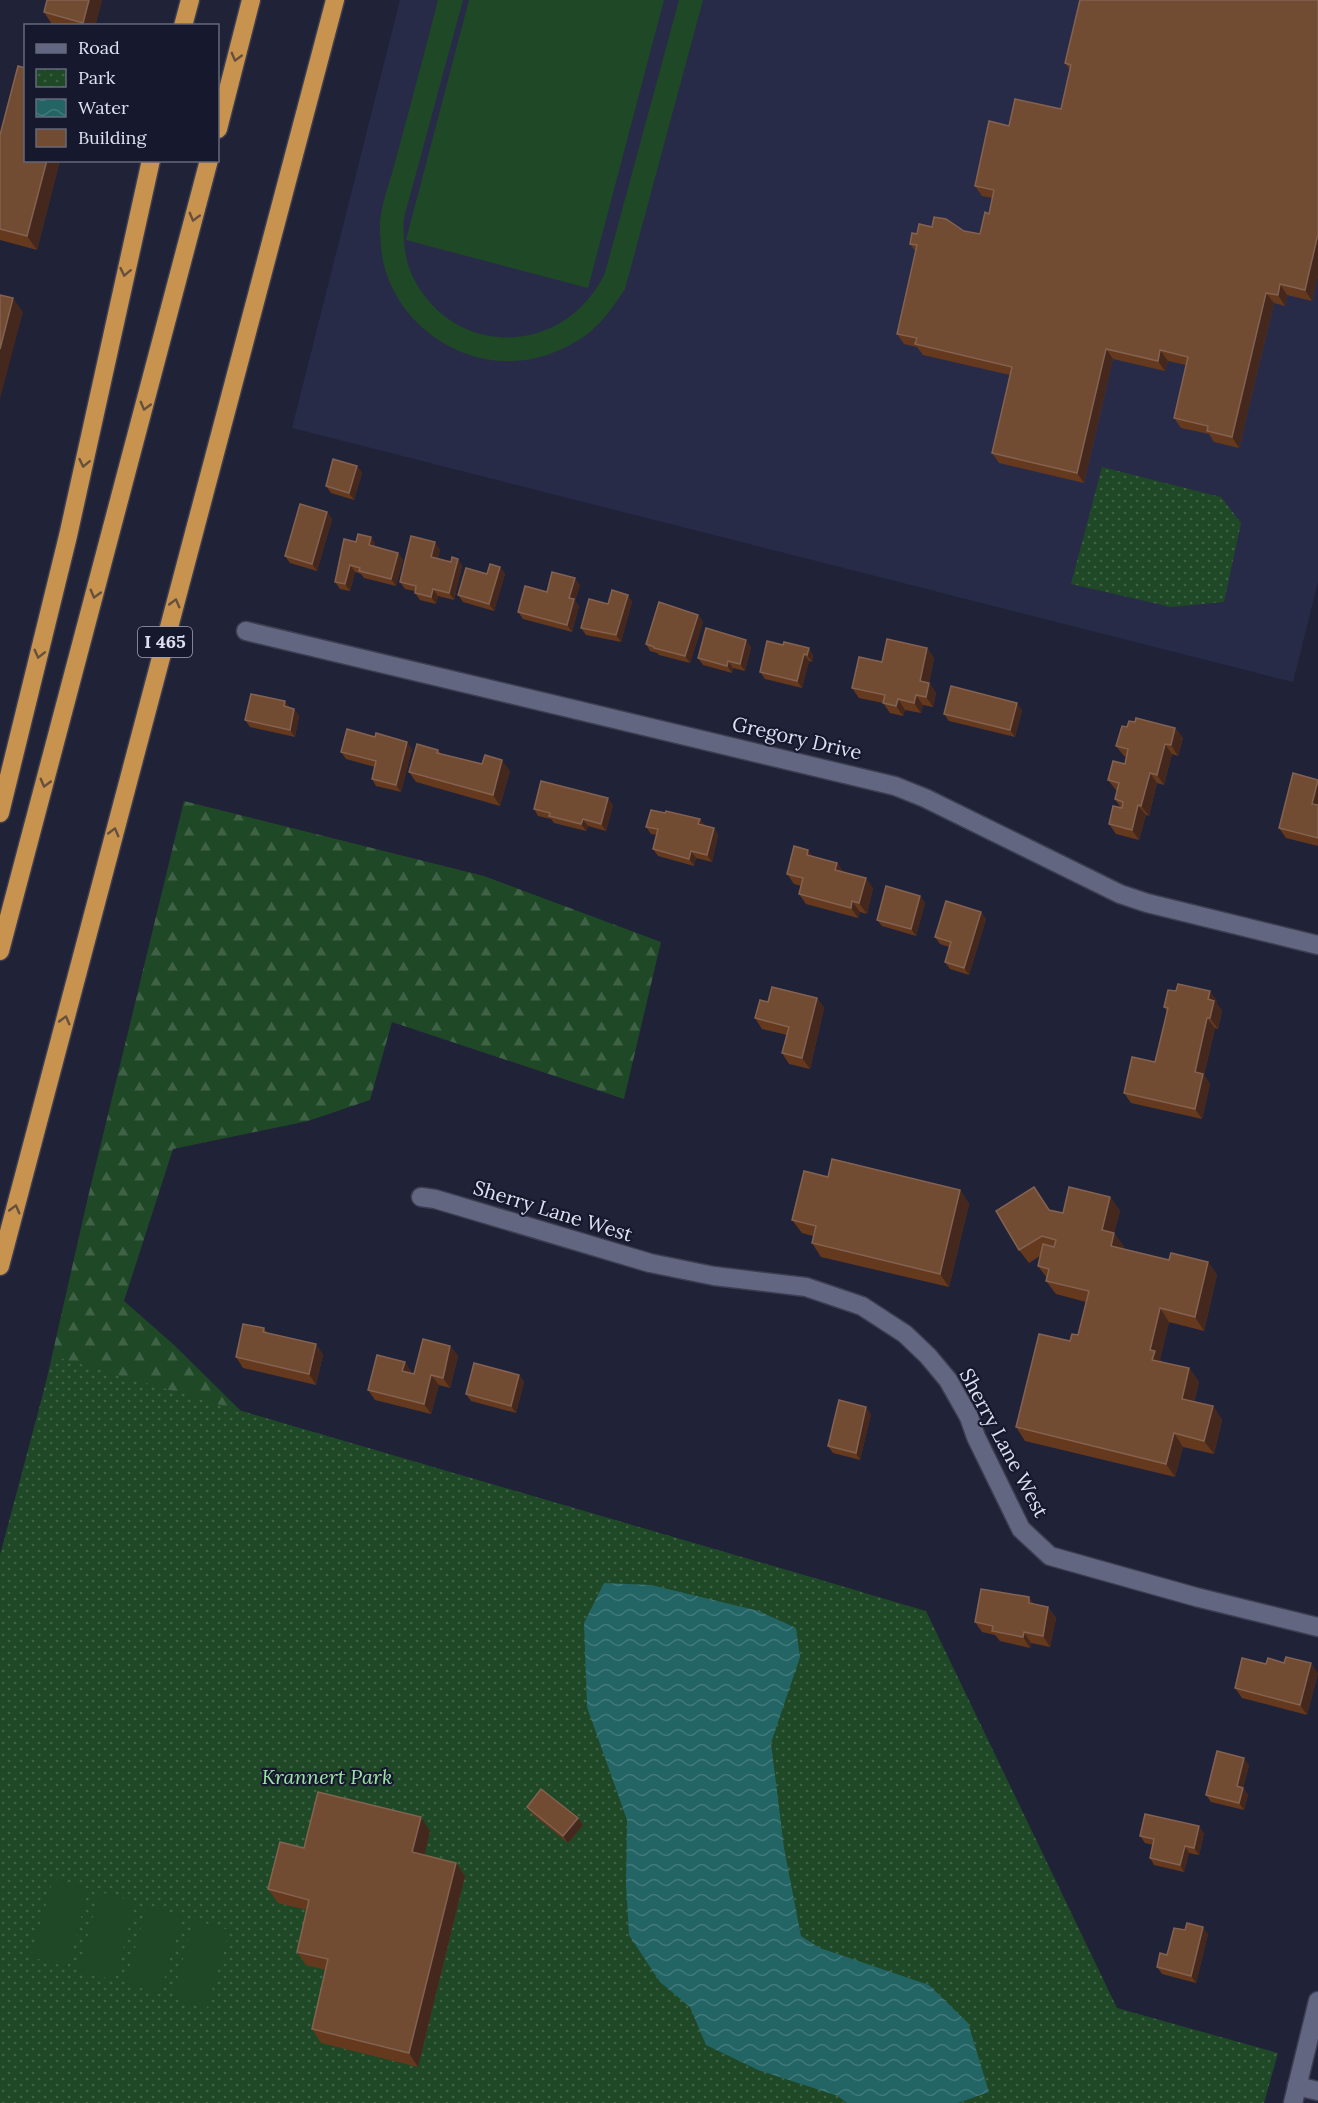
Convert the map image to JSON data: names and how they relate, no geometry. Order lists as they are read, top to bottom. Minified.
{"streets":{"highway":["I 465"],"street":["Gregory Drive","Sherry Lane West"]},"parks":["Krannert Park"],"legend":["Road","Park","Water","Building"]}
